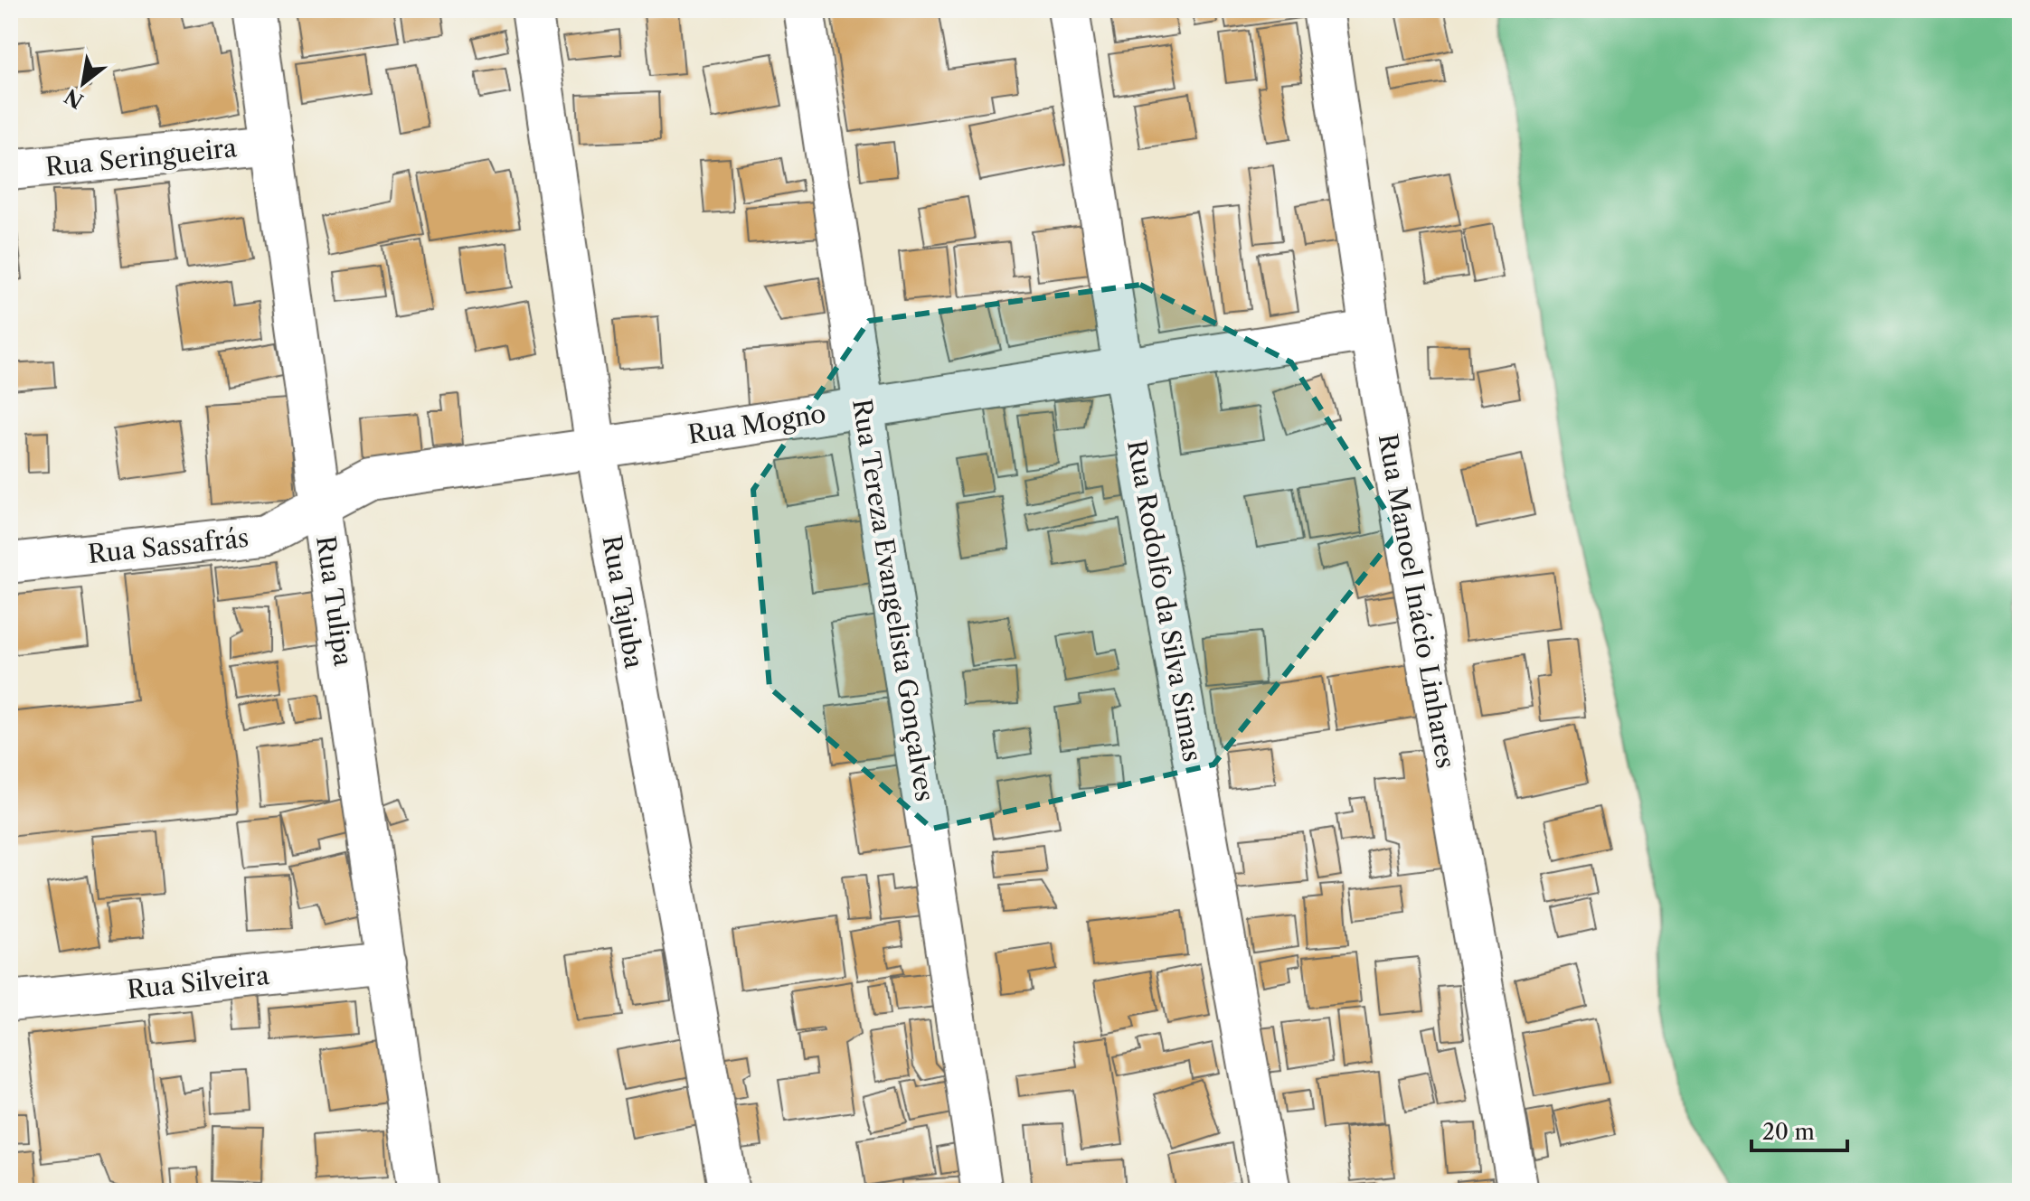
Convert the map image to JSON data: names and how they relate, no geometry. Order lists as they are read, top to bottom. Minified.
{"streets":{"street":["Rua Seringueira","Rua Mogno","Rua Sassafrás","Rua Tereza Evangelista Gonçalves","Rua Tulipa","Rua Rodolfo da Silva Simas","Rua Manoel Inácio Linhares","Rua Tajuba","Rua Silveira"]},"crossings":[["Rua Seringueira","Rua Tulipa"],["Rua Mogno","Rua Sassafrás"],["Rua Mogno","Rua Tereza Evangelista Gonçalves"],["Rua Mogno","Rua Tulipa"],["Rua Mogno","Rua Rodolfo da Silva Simas"],["Rua Mogno","Rua Manoel Inácio Linhares"],["Rua Mogno","Rua Tajuba"],["Rua Sassafrás","Rua Tulipa"],["Rua Tulipa","Rua Silveira"]],"scale_bar":"20 m","north":"bottom left"}
